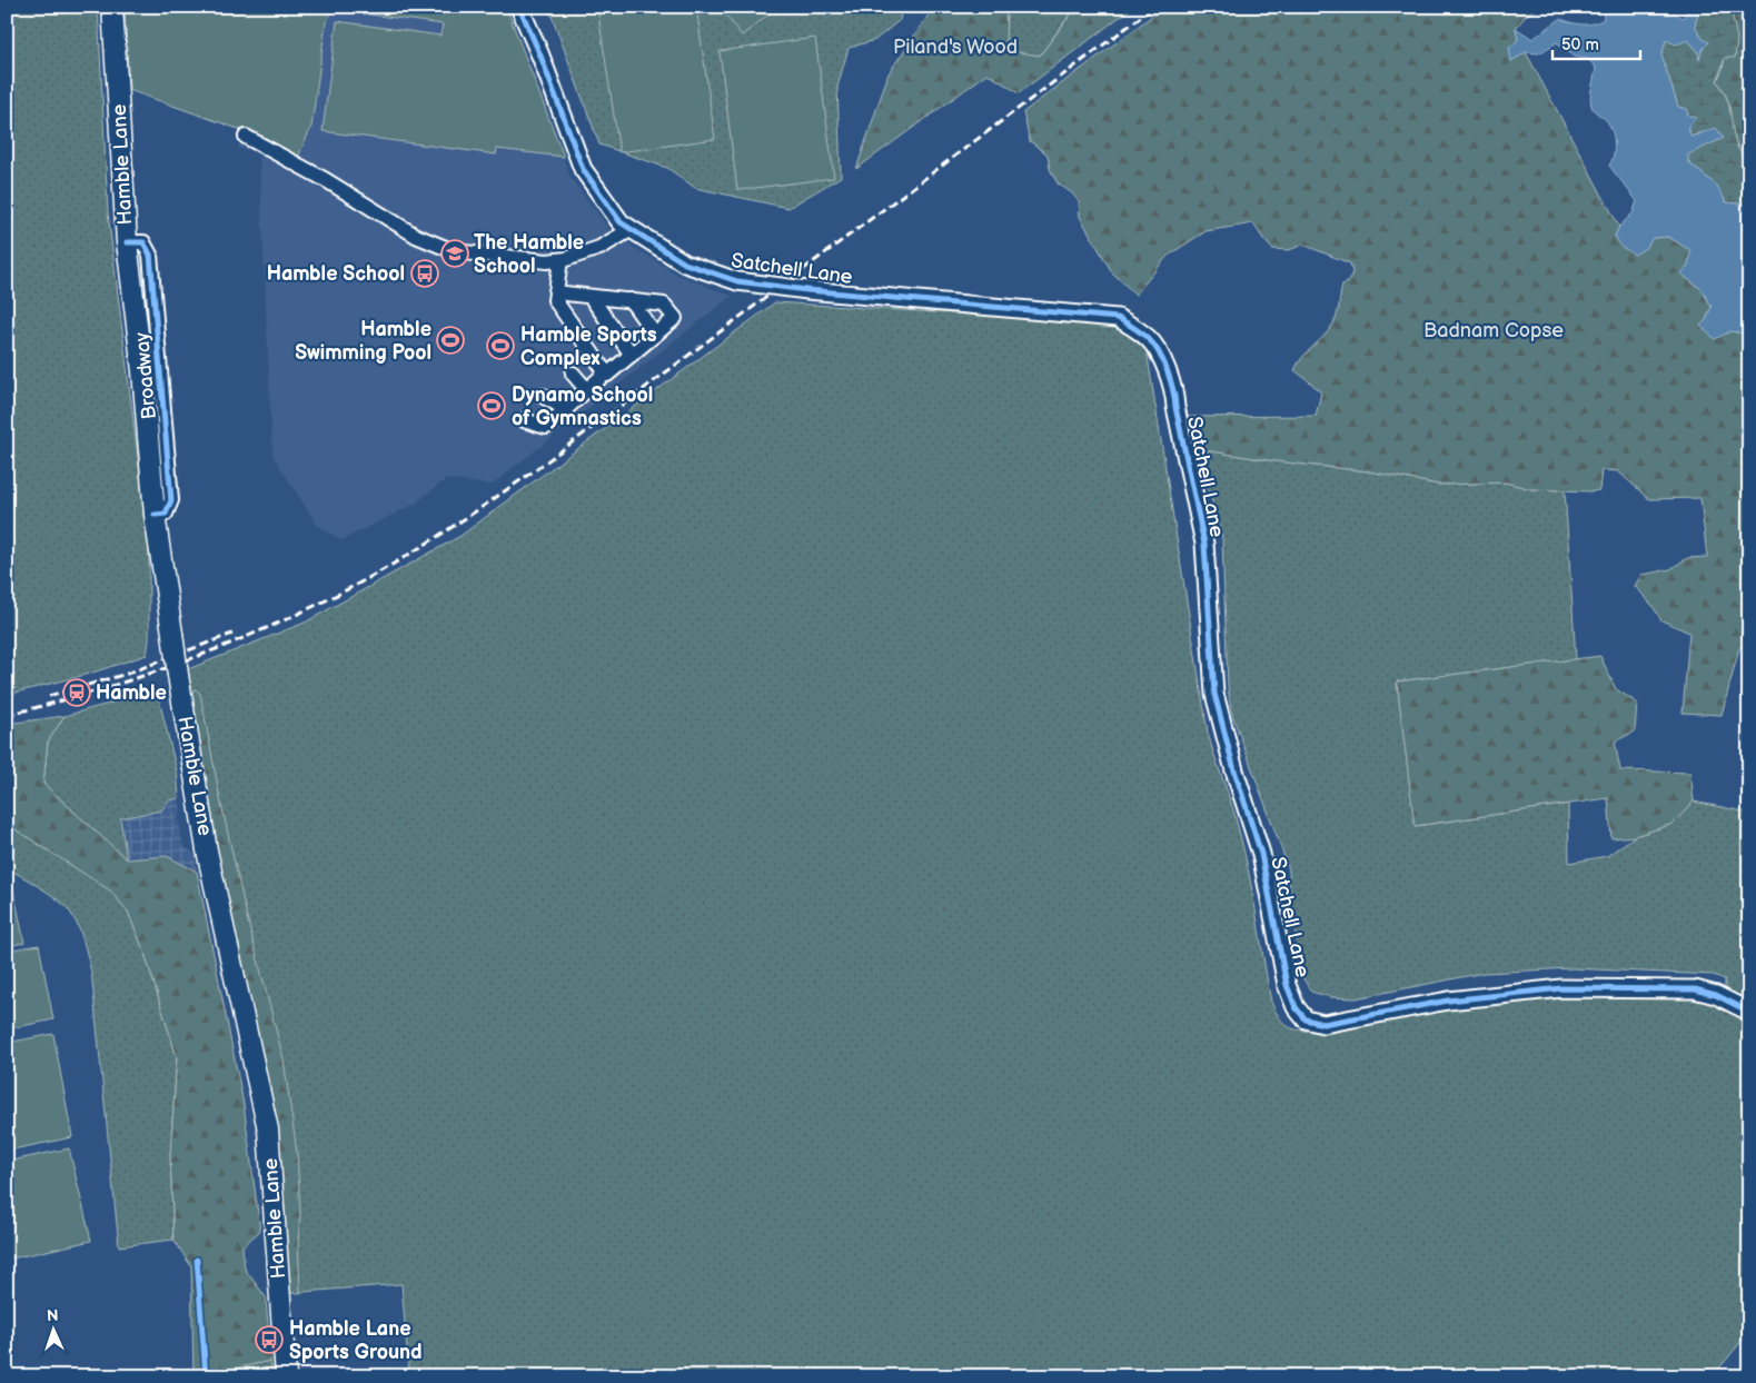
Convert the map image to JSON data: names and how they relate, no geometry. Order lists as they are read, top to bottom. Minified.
{"streets":{"main road":["Hamble Lane"],"street":["Satchell Lane"],"cycle path":["Broadway"]},"parks":["Piland's Wood","Badnam Copse"],"places":{"school or university":["The Hamble School"],"bus stop":["Hamble School","Hamble Lane Sports Ground"],"sports":["Hamble Swimming Pool","Hamble Sports Complex","Dynamo School of Gymnastics"],"station":["Hamble"]},"scale_bar":"50 m","north":"top"}
